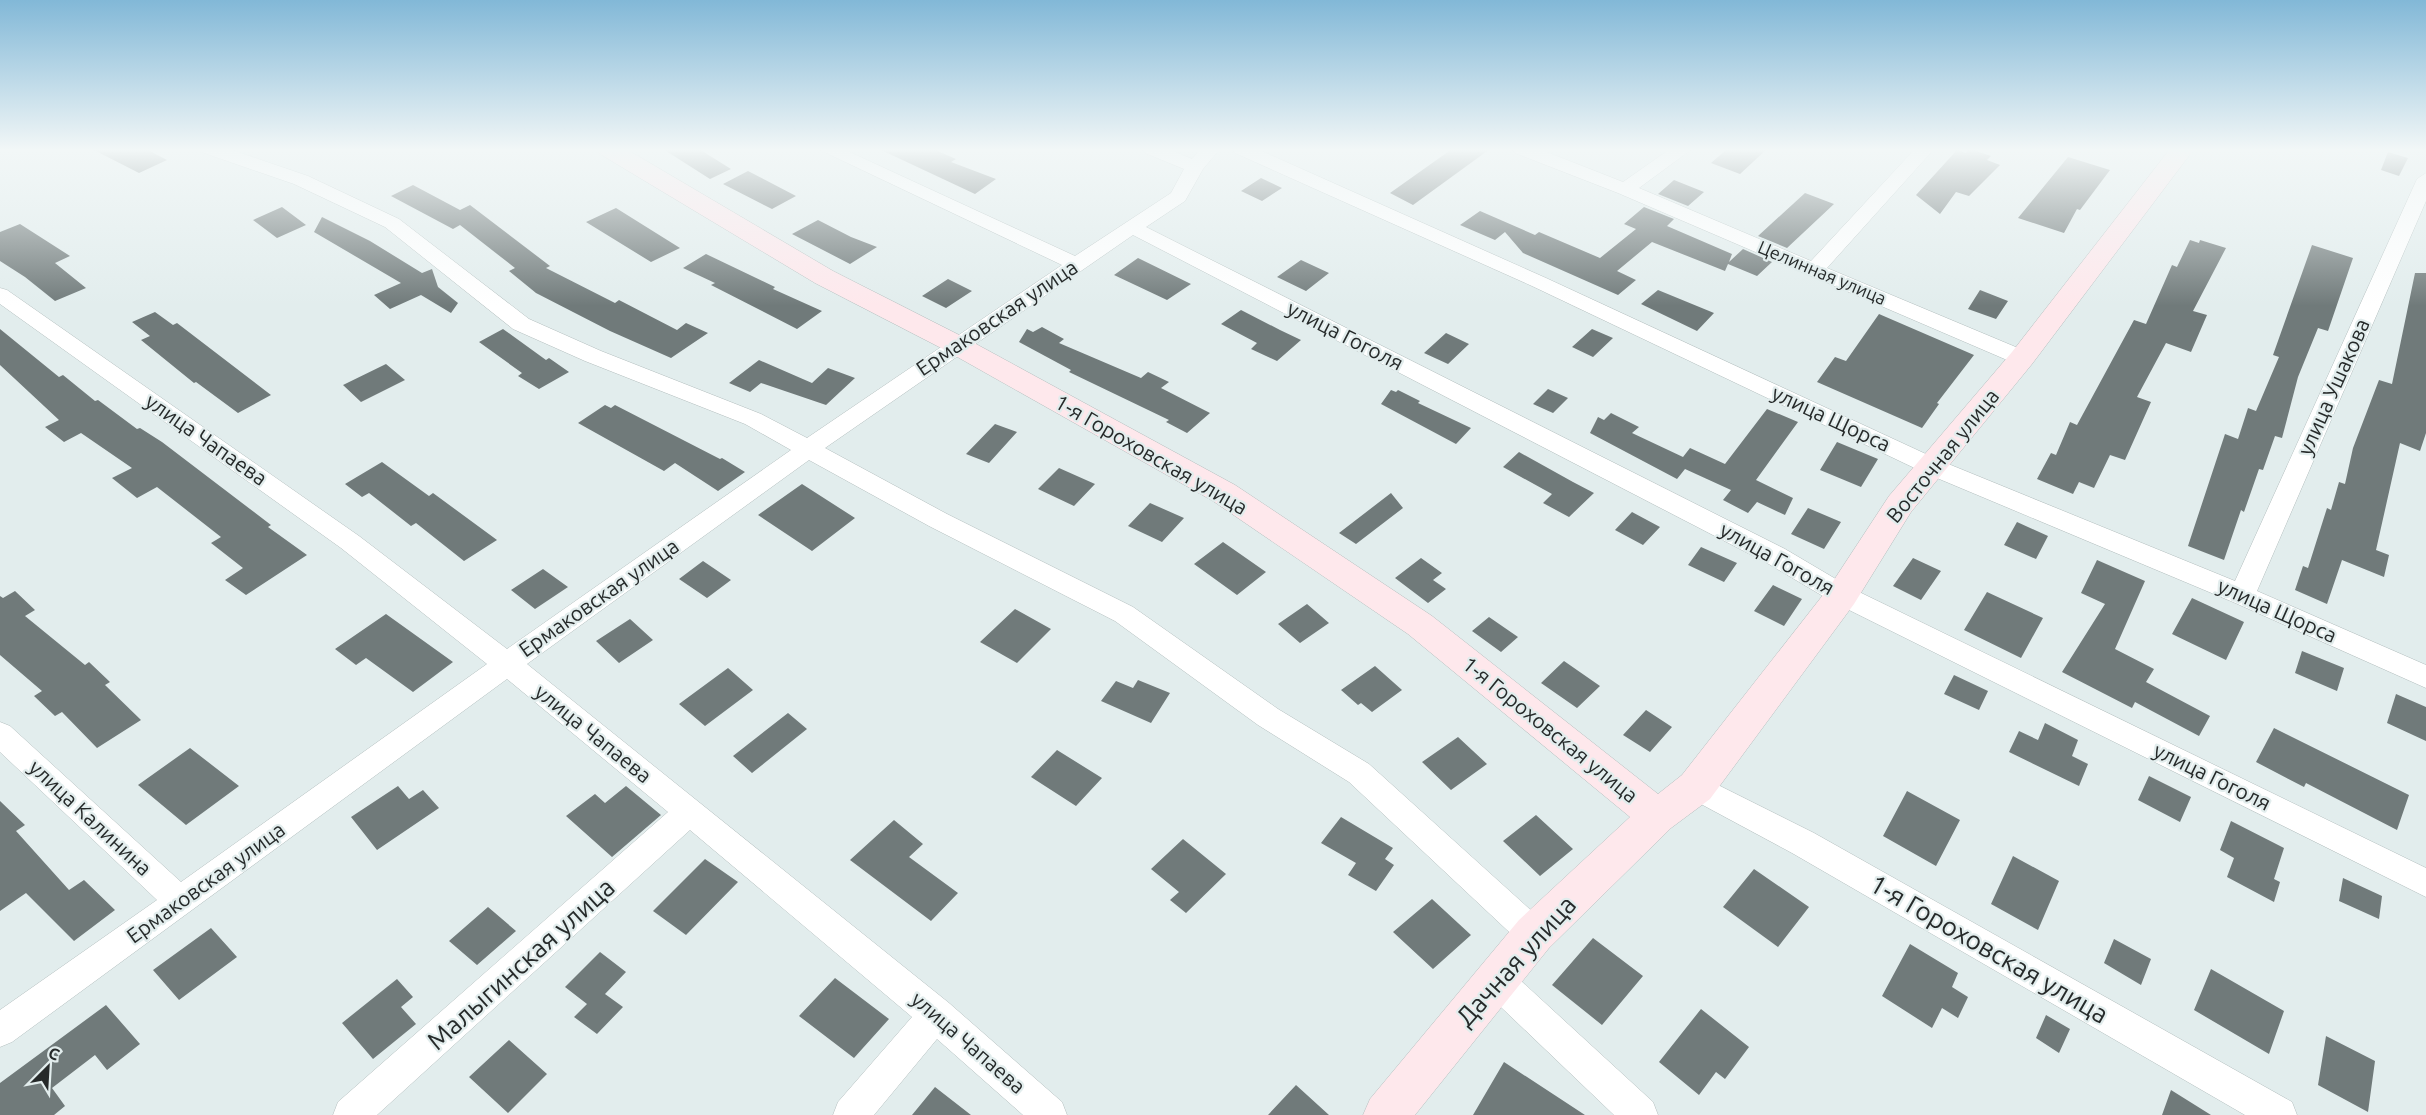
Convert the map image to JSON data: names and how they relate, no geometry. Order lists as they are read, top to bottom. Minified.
{"streets":{"street":["Целинная улица","Ермаковская улица","улица Гоголя","улица Ушакова","улица Щорса","улица Чапаева","1-я Гороховская улица","Восточная улица","улица Калинина","Дачная улица","Малыгинская улица"]},"crossings":[["Целинная улица","Восточная улица"],["Ермаковская улица","улица Гоголя"],["Ермаковская улица","улица Чапаева"],["Ермаковская улица","1-я Гороховская улица"],["Ермаковская улица","улица Калинина"],["улица Гоголя","Восточная улица"],["улица Ушакова","улица Щорса"],["улица Щорса","Восточная улица"],["улица Чапаева","Малыгинская улица"],["1-я Гороховская улица","Восточная улица"],["1-я Гороховская улица","Дачная улица"],["Восточная улица","Дачная улица"]],"north":"top right"}
